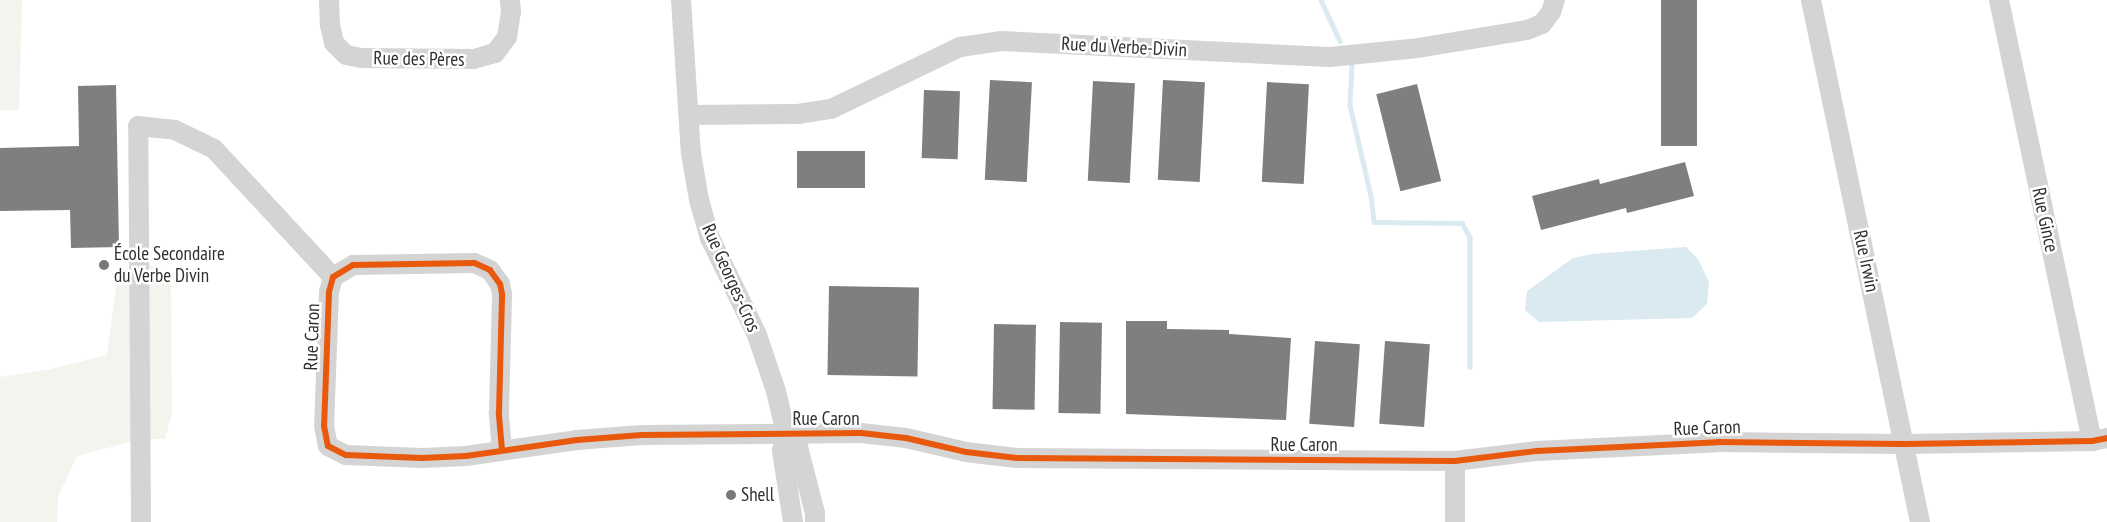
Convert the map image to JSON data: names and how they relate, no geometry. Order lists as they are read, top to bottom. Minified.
{"streets":{"street":["Rue du Verbe-Divin","Rue des Pères","Rue Gince","Rue Irwin","Rue Georges-Cros","Rue Caron"]},"crossings":[["Rue du Verbe-Divin","Rue Georges-Cros"],["Rue Gince","Rue Caron"],["Rue Irwin","Rue Caron"],["Rue Georges-Cros","Rue Caron"]],"places":["École Secondaire du Verbe Divin","Shell"]}
